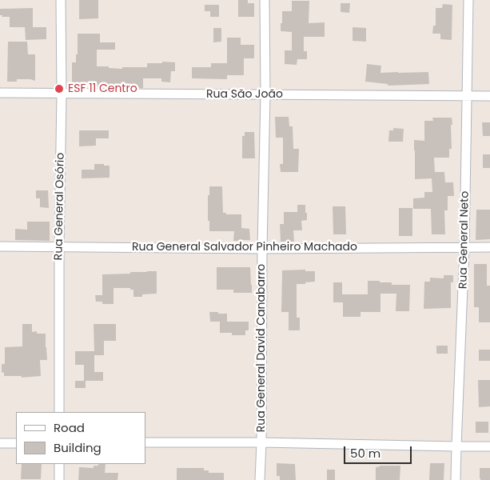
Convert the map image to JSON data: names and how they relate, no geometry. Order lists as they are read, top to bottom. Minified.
{"streets":{"street":["Rua São João","Rua General Osório","Rua General Neto","Rua General Salvador Pinheiro Machado","Rua General David Canabarro"]},"crossings":[["Rua São João","Rua General Osório"],["Rua São João","Rua General Neto"],["Rua São João","Rua General David Canabarro"],["Rua General Osório","Rua General Salvador Pinheiro Machado"],["Rua General Neto","Rua General Salvador Pinheiro Machado"],["Rua General Salvador Pinheiro Machado","Rua General David Canabarro"]],"places":["ESF 11 Centro"],"legend":["Road","Building"],"scale_bar":"50 m"}
